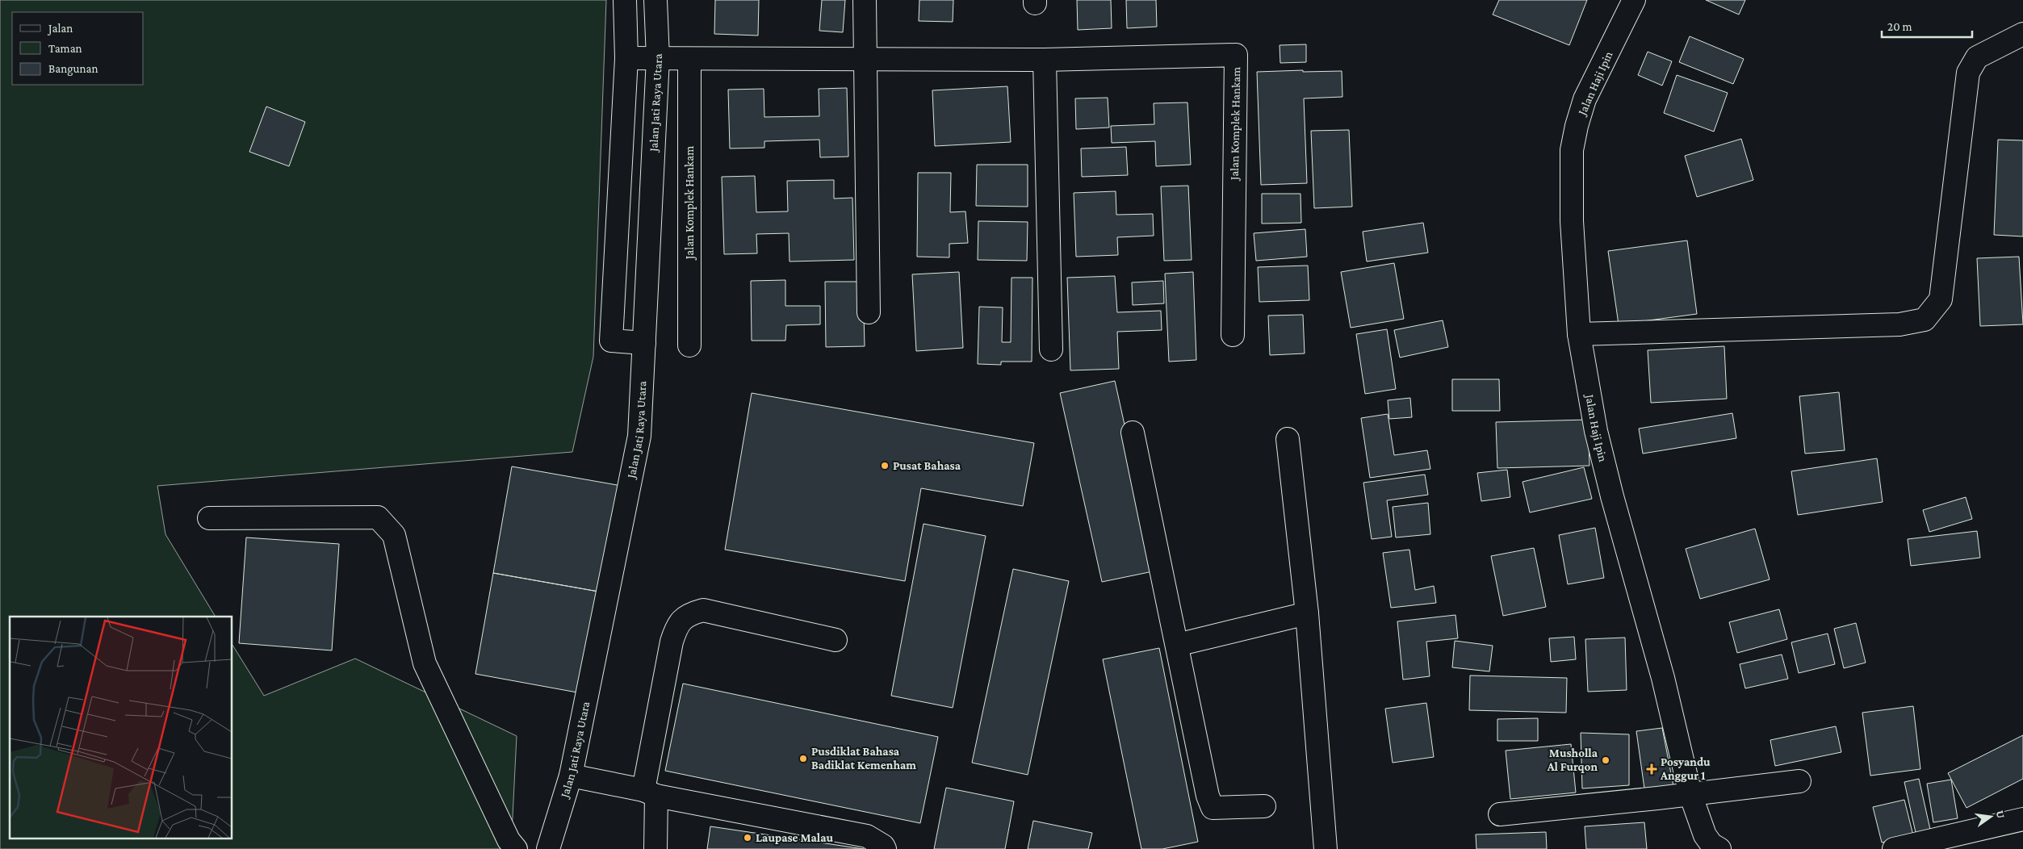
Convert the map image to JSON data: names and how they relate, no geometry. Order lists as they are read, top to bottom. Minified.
{"streets":{"street":["Jalan Haji Ipin","Jalan Jati Raya Utara","Jalan Komplek Hankam"]},"crossings":[["Jalan Jati Raya Utara","Jalan Komplek Hankam"]],"places":{"other":["Pusat Bahasa","Pusdiklat Bahasa Badiklat Kemenham","Musholla Al Furqon","Laupase Malau"],"health":["Posyandu Anggur 1"]},"legend":["Jalan","Taman","Bangunan"],"scale_bar":"20 m","north":"right"}
